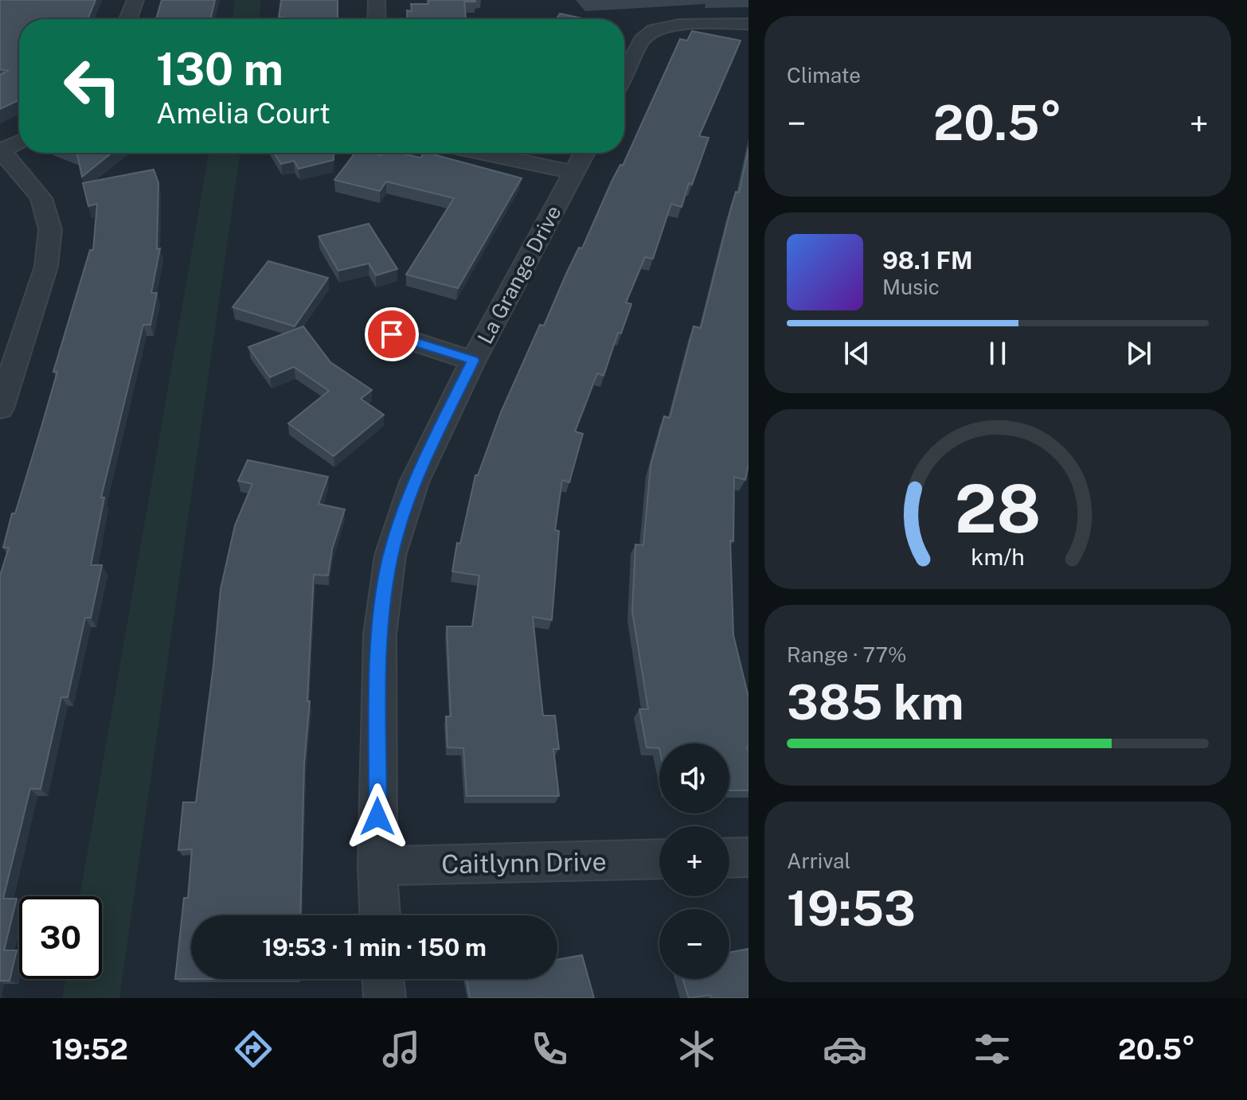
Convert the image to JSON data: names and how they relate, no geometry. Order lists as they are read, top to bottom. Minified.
{"streets":{"street":["La Grange Drive","Caitlynn Drive"]},"crossings":[["La Grange Drive","Caitlynn Drive"]],"page":{"tile":["Climate",["Range · 77%","385 km"],["Arrival","19:53"]],"turn":["130 m","Amelia Court"],"heat":["−","20.5°","+"],"song":["98.1 FM","Music"],"map_buttons":["+","−"],"limit":"30","trip":"19:53 · 1 min · 150 m","tabs":["19:52","20.5°"],"gauge":["28","km/h"]}}
